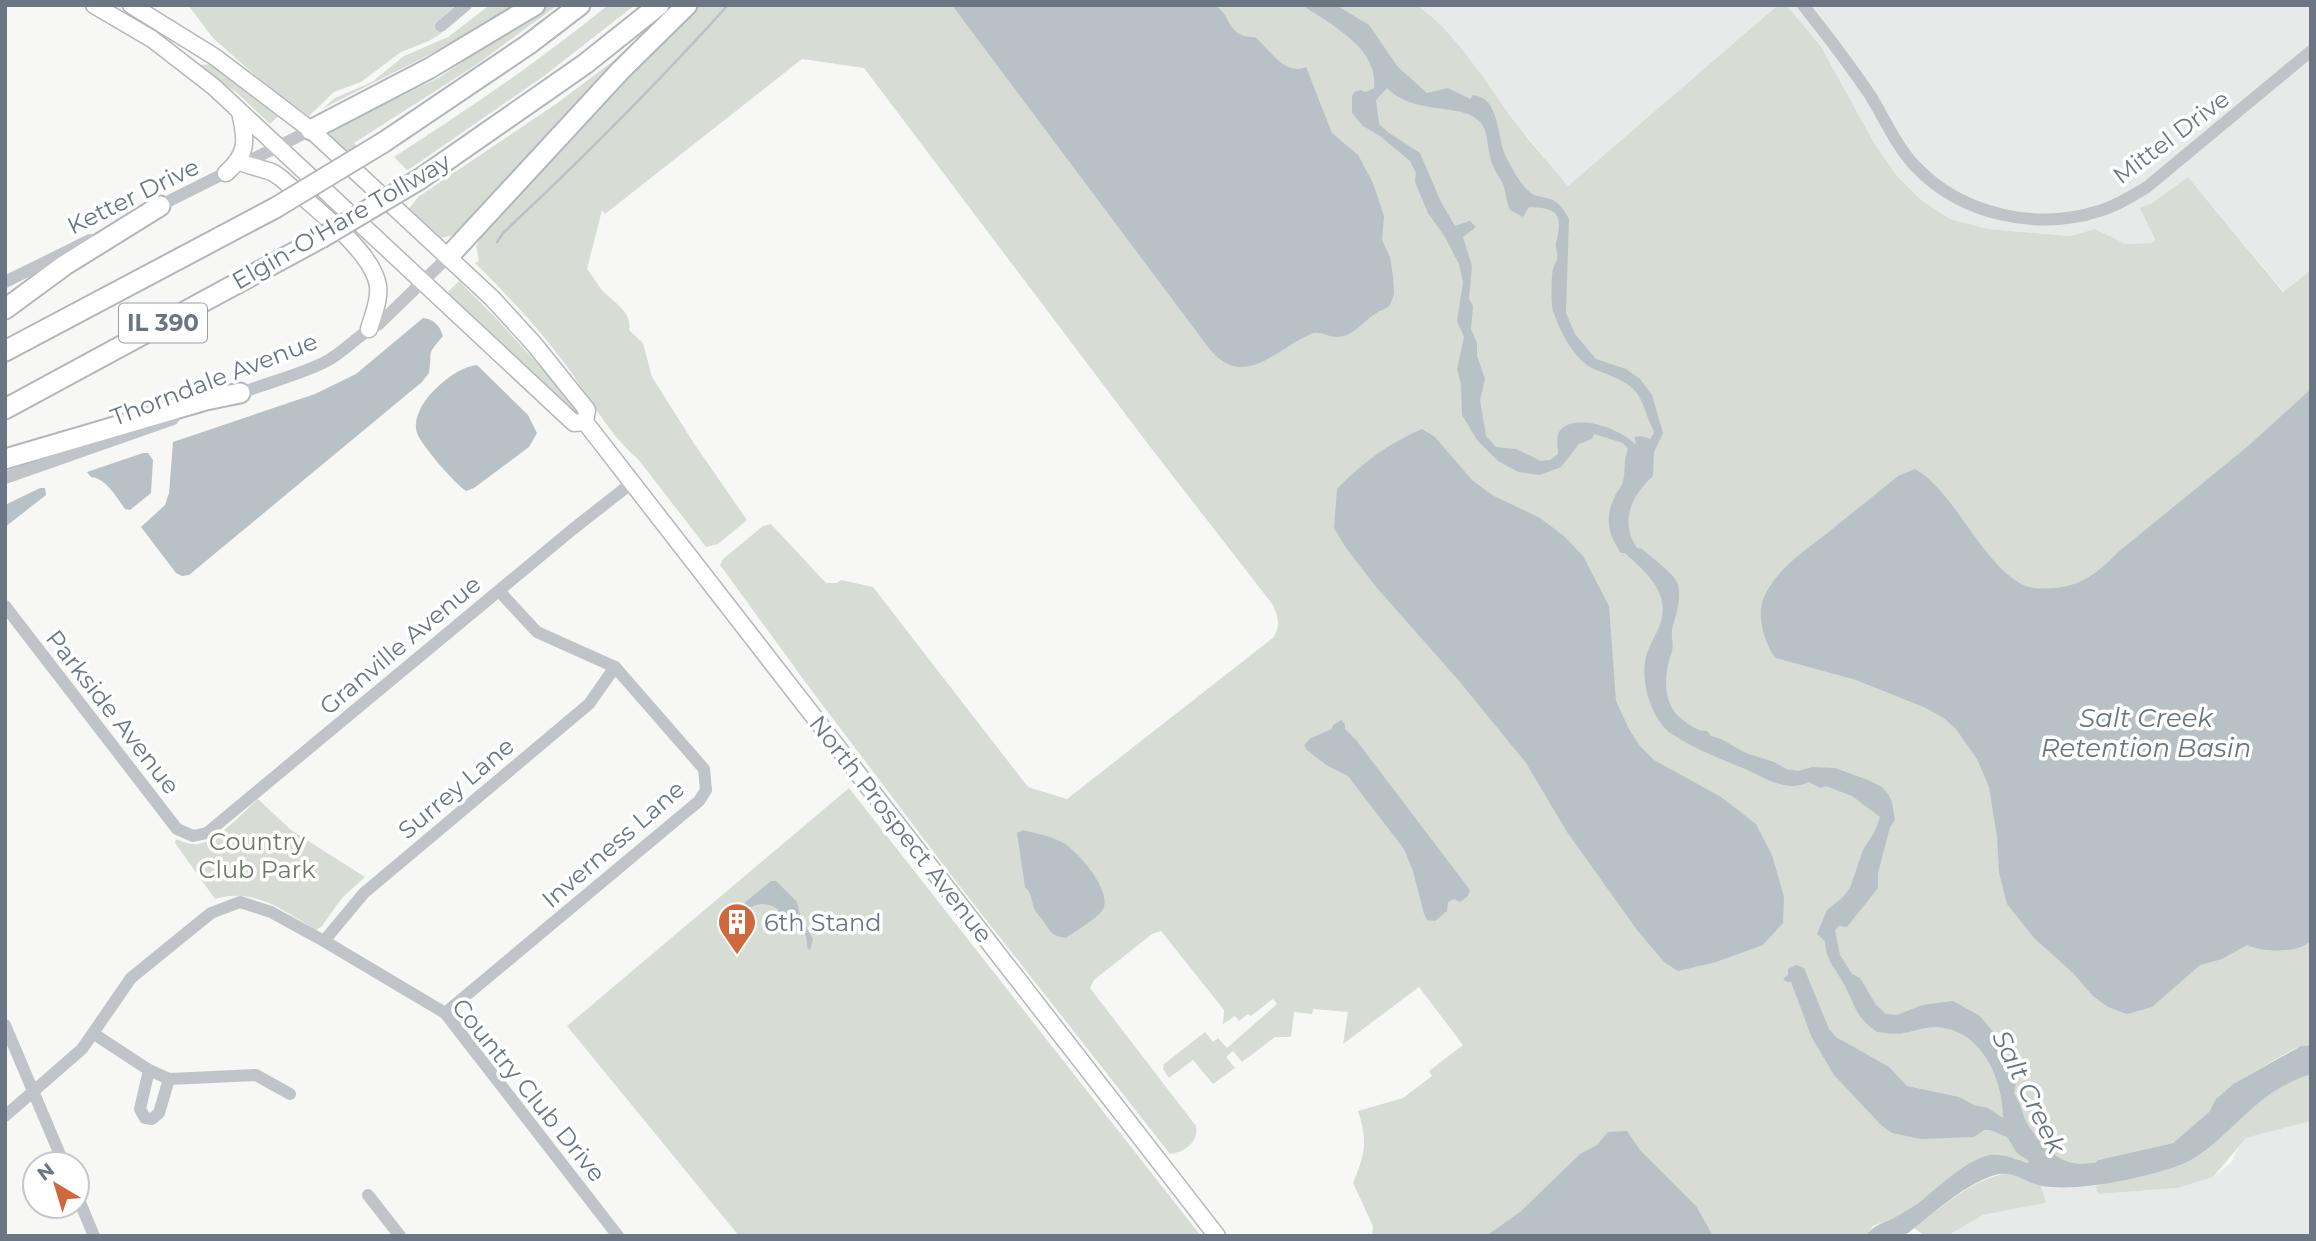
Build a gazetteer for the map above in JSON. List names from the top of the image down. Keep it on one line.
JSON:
{"streets":{"highway":["Elgin-O'Hare Tollway","IL 390"],"main road":["North Prospect Avenue"],"street":["Mittel Drive","Ketter Drive","Thorndale Avenue","Granville Avenue","Parkside Avenue","Surrey Lane","Inverness Lane","Country Club Drive"]},"crossings":[["Ketter Drive","North Prospect Avenue"],["Thorndale Avenue","North Prospect Avenue"],["Granville Avenue","Parkside Avenue"],["Granville Avenue","North Prospect Avenue"],["Granville Avenue","Inverness Lane"],["Surrey Lane","Inverness Lane"],["Surrey Lane","Country Club Drive"],["Inverness Lane","Country Club Drive"]],"water":["Salt Creek Retention Basin","Salt Creek"],"parks":["Country Club Park"],"places":{"building":["6th Stand"]},"north":"top left"}
